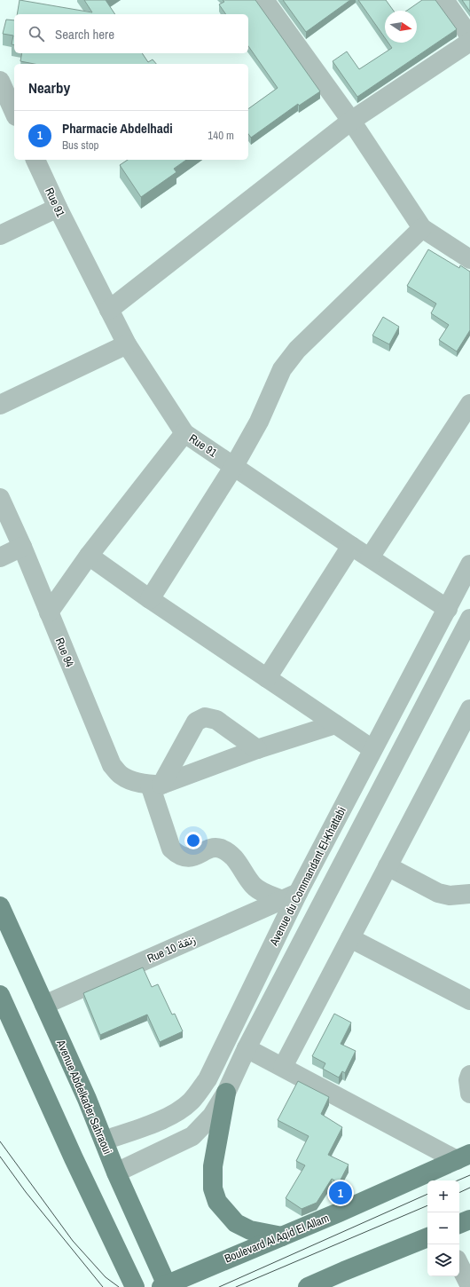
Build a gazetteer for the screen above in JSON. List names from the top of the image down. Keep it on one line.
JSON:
{"streets":{"main road":["Avenue Abdelkader Sahraoui","Boulevard Al Aqid El Allam"],"street":["Rue 91","Rue 94","Avenue du Commandant El-Khattabi","Rue 10 زنقة"]},"crossings":[["Rue 91","Avenue du Commandant El-Khattabi"],["Avenue du Commandant El-Khattabi","Rue 10 زنقة"],["Avenue du Commandant El-Khattabi","Avenue Abdelkader Sahraoui"],["Rue 10 زنقة","Avenue Abdelkader Sahraoui"],["Avenue Abdelkader Sahraoui","Boulevard Al Aqid El Allam"]],"north":"right","page":{"search":"Search here","heading":"Nearby","list":[{"mark":"1","name":"Pharmacie Abdelhadi","note":"Bus stop","value":"140 m"}],"pins":"1","map_buttons":["+","−"]}}
